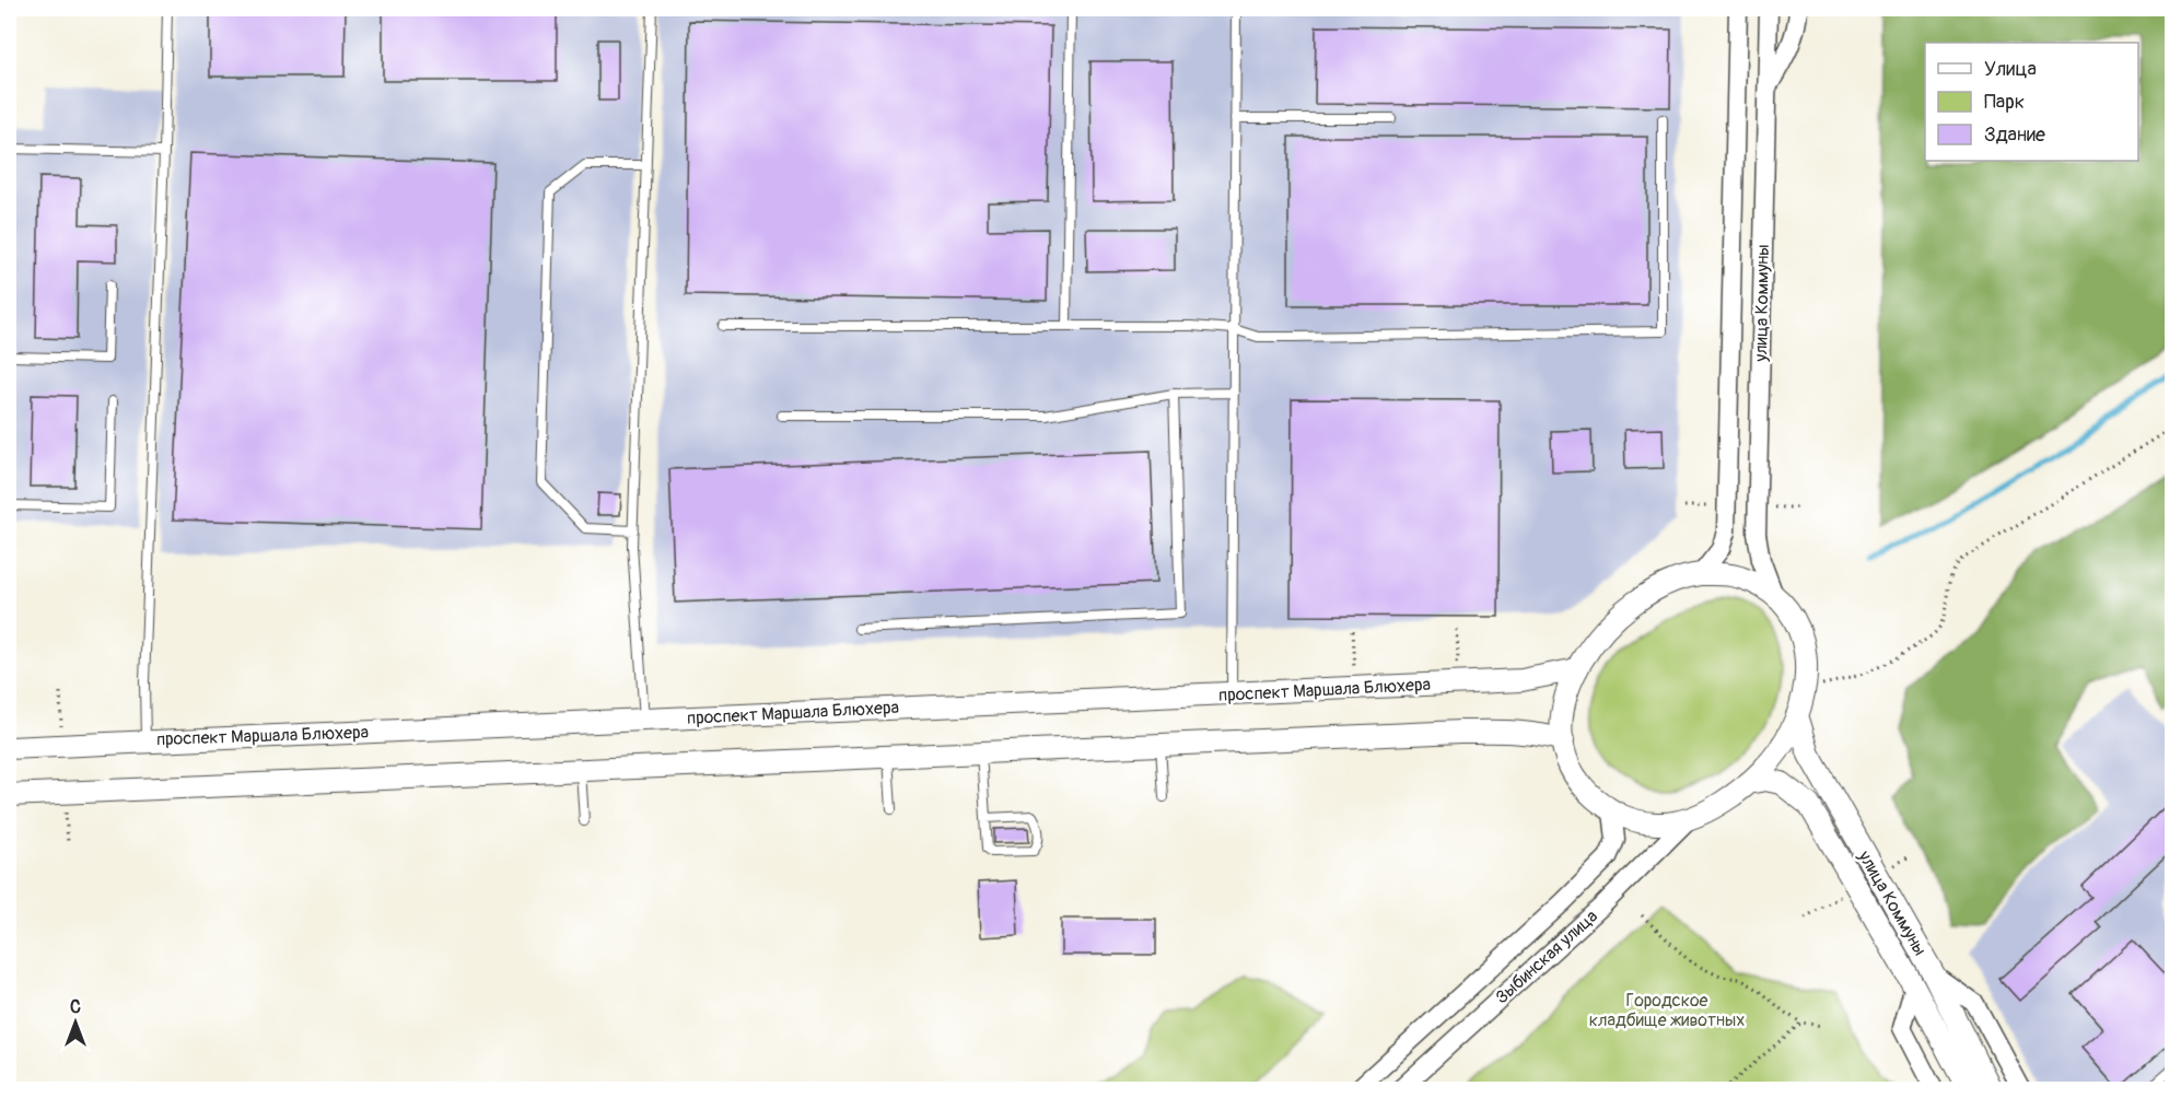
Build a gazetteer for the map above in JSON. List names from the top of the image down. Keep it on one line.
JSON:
{"streets":{"street":["улица Коммуны","проспект Маршала Блюхера","Зыбинская улица"]},"parks":["Городское кладбище животных"],"legend":["Улица","Парк","Здание"],"north":"top"}
